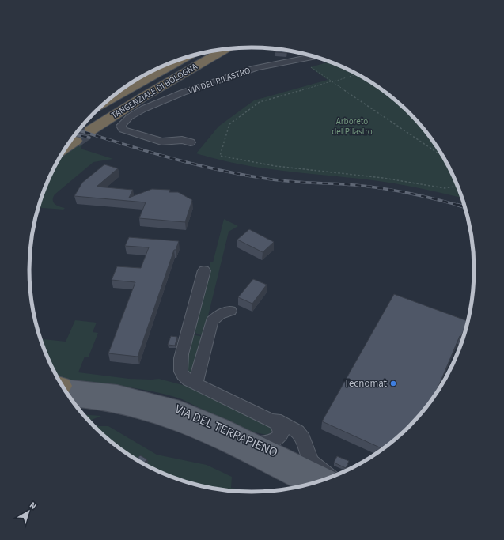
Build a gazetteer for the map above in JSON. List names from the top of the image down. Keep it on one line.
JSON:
{"streets":{"highway":["TANGENZIALE DI BOLOGNA"],"main road":["VIA DEL TERRAPIENO"],"street":["VIA DEL PILASTRO"]},"parks":["Arboreto del Pilastro"],"places":["Tecnomat"],"north":"top right"}
